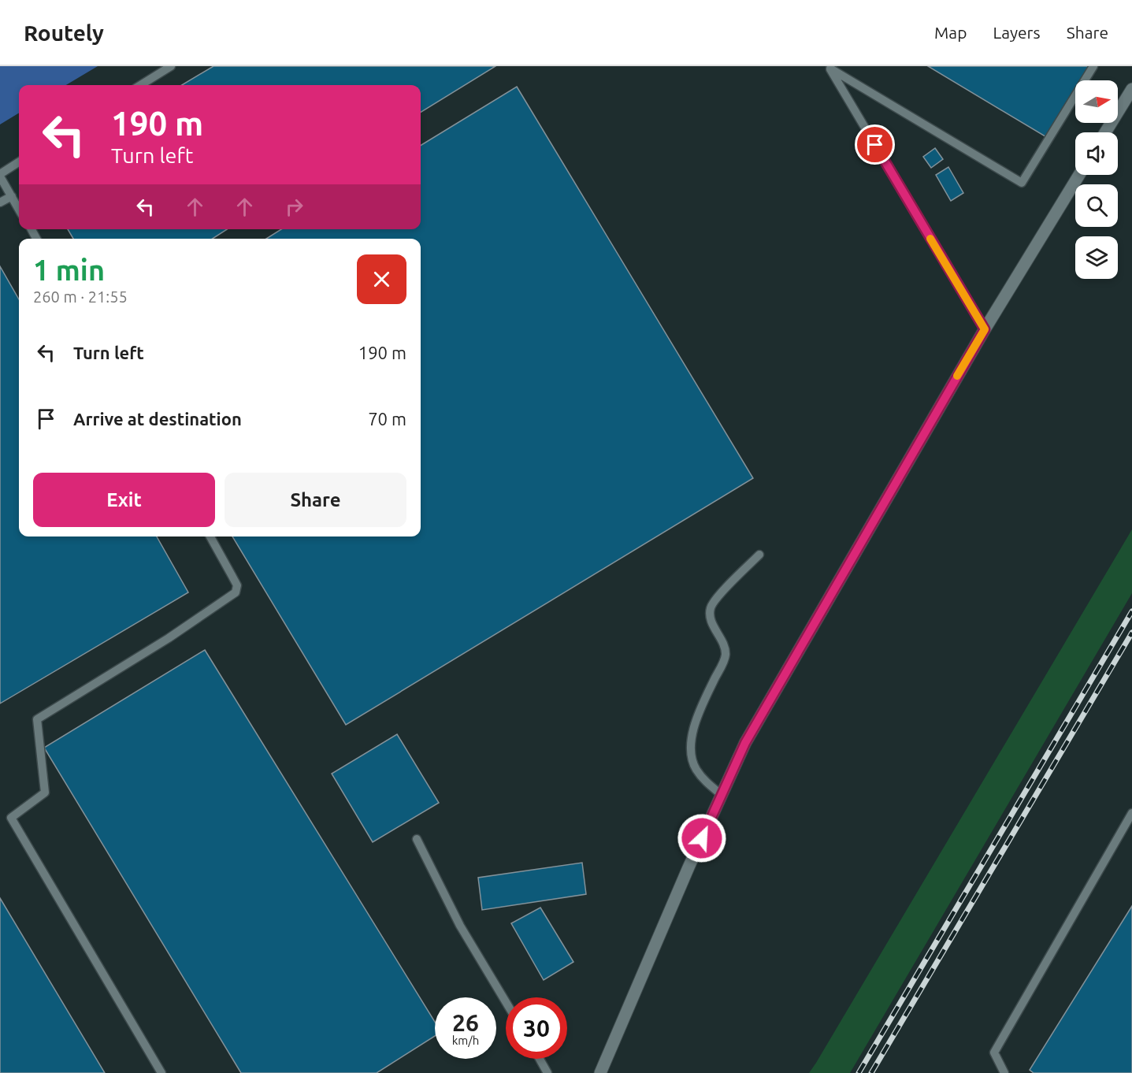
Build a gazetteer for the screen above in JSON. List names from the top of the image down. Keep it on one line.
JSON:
{"north":"right","page":{"header":"Routely","nav":["Map","Layers","Share"],"turn":["190 m","Turn left"],"heading":["1 min","260 m · 21:55"],"list":[{"name":"Turn left","value":"190 m"},{"name":"Arrive at destination","value":"70 m"}],"buttons":["Exit","Share"],"speed":"26 km/h","limit":"30"}}
